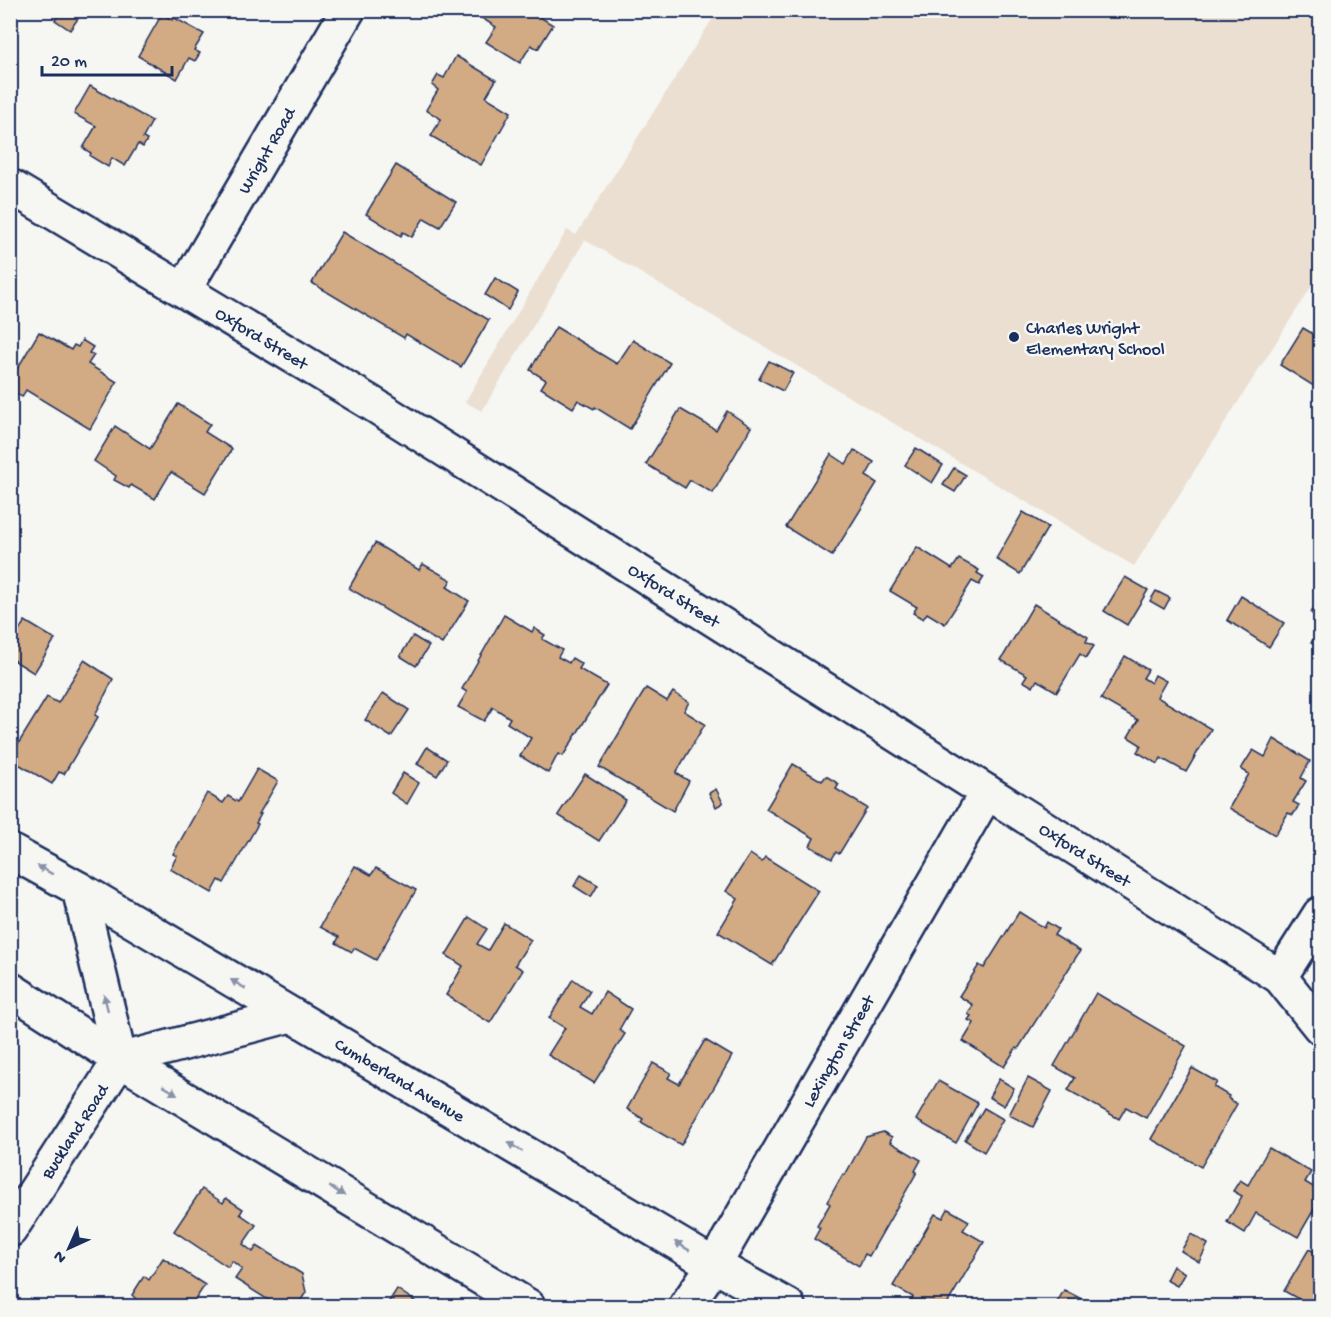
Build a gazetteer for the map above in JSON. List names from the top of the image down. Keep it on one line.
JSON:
{"streets":{"street":["Wright Road","Oxford Street","Lexington Street","Cumberland Avenue","Buckland Road"]},"crossings":[["Wright Road","Oxford Street"],["Oxford Street","Lexington Street"],["Lexington Street","Cumberland Avenue"]],"places":["Charles Wright Elementary School"],"scale_bar":"20 m","north":"bottom left"}
